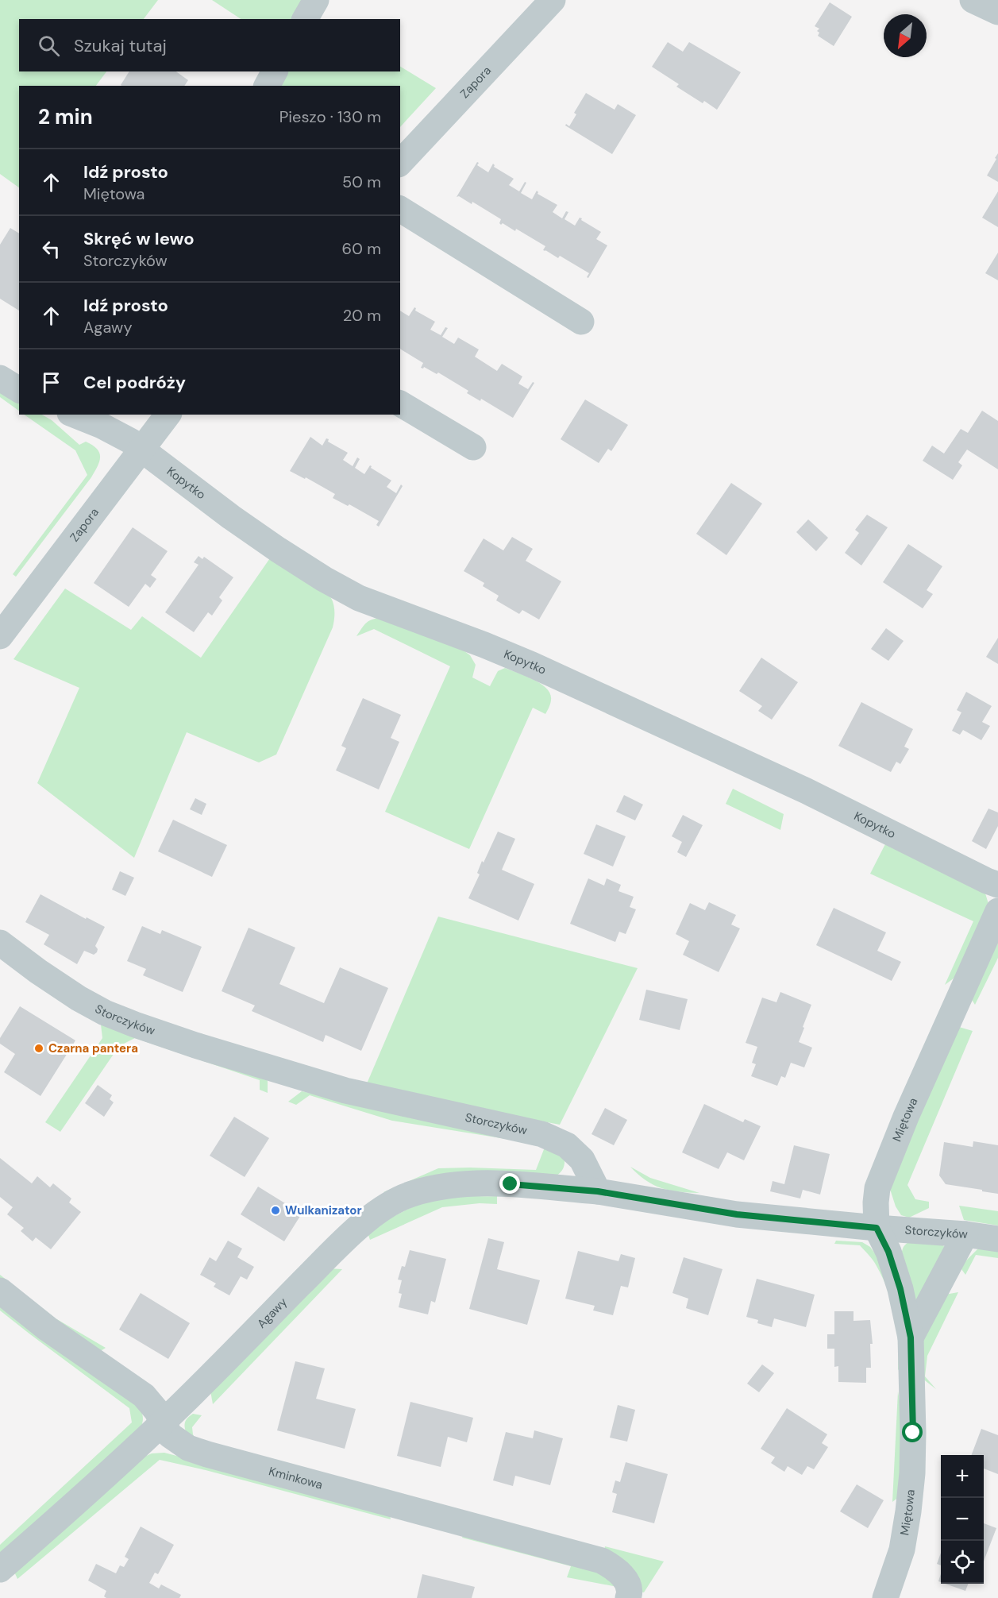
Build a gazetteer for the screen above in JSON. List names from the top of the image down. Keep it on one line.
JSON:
{"streets":{"street":["Zapora","Kopytko","Storczyków","Miętowa","Agawy","Kminkowa"]},"crossings":[["Zapora","Kopytko"],["Storczyków","Miętowa"],["Storczyków","Agawy"],["Agawy","Kminkowa"]],"places":["Czarna pantera","Wulkanizator"],"north":"bottom left","page":{"search":"Szukaj tutaj","heading":["2 min","Pieszo · 130 m"],"list":[["Idź prosto","Miętowa","50 m"],["Skręć w lewo","Storczyków","60 m"],["Idź prosto","Agawy","20 m"],"Cel podróży"],"map_buttons":["+","−"]}}
